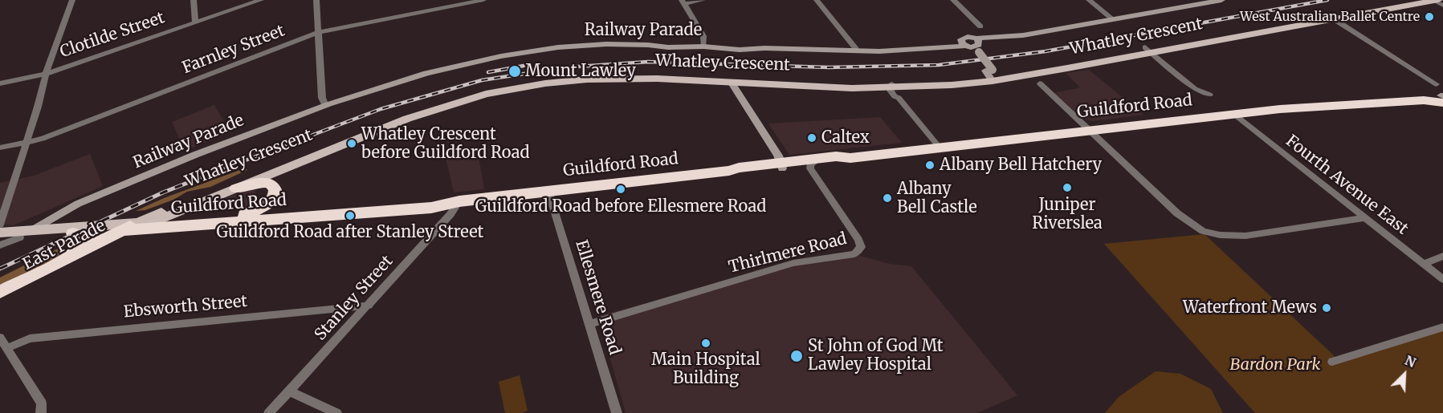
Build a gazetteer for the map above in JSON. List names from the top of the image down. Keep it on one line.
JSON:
{"streets":{"highway":["Guildford Road","East Parade"],"main road":["Whatley Crescent"],"street":["Railway Parade","Clotilde Street","Farnley Street","Fourth Avenue East","Thirlmere Road","Ellesmere Road","Stanley Street","Ebsworth Street"]},"crossings":[["Railway Parade","Guildford Road"],["Whatley Crescent","Guildford Road"],["Whatley Crescent","East Parade"],["Guildford Road","Fourth Avenue East"],["Guildford Road","East Parade"],["Guildford Road","Thirlmere Road"],["Guildford Road","Ellesmere Road"],["Guildford Road","Stanley Street"],["Thirlmere Road","Ellesmere Road"],["Stanley Street","Ebsworth Street"]],"parks":["Bardon Park"],"places":["West Australian Ballet Centre","Mount Lawley","Caltex","Whatley Crescent before Guildford Road","Albany Bell Hatchery","Juniper Riverslea","Guildford Road before Ellesmere Road","Albany Bell Castle","Guildford Road after Stanley Street","Waterfront Mews","Main Hospital Building","St John of God Mt Lawley Hospital"],"north":"top right"}
